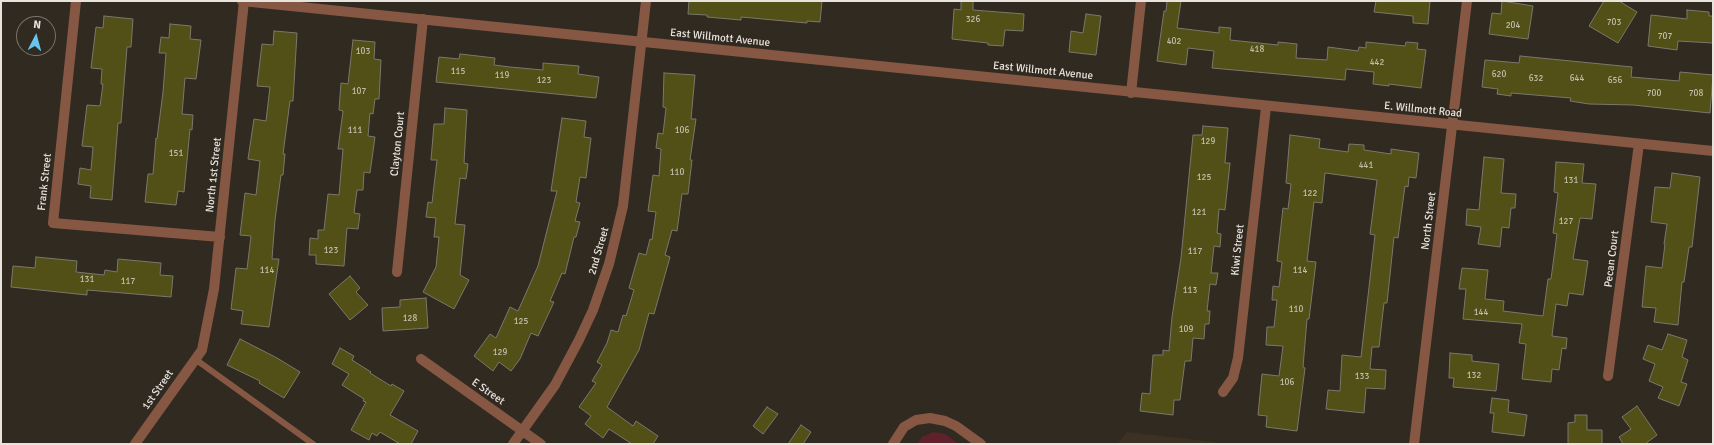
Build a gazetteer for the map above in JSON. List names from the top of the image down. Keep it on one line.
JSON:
{"streets":{"street":["East Willmott Avenue","E. Willmott Road","Clayton Court","North 1st Street","Frank Street","North Street","Kiwi Street","2nd Street","Pecan Court","1st Street","E Street"]},"crossings":[["East Willmott Avenue","E. Willmott Road"],["East Willmott Avenue","Clayton Court"],["East Willmott Avenue","North 1st Street"],["East Willmott Avenue","2nd Street"],["E. Willmott Road","North Street"],["E. Willmott Road","Kiwi Street"],["E. Willmott Road","Pecan Court"],["North 1st Street","Frank Street"],["North 1st Street","1st Street"],["2nd Street","E Street"]],"house_numbers":["326","703","204","707","402","418","103","442","115","620","119","632","644","123","656","107","700","708","111","106","129","151","441","110","125","131","122","121","127","123","117","114","114","131","117","113","110","144","128","125","109","129","132","133","106"],"north":"top"}
